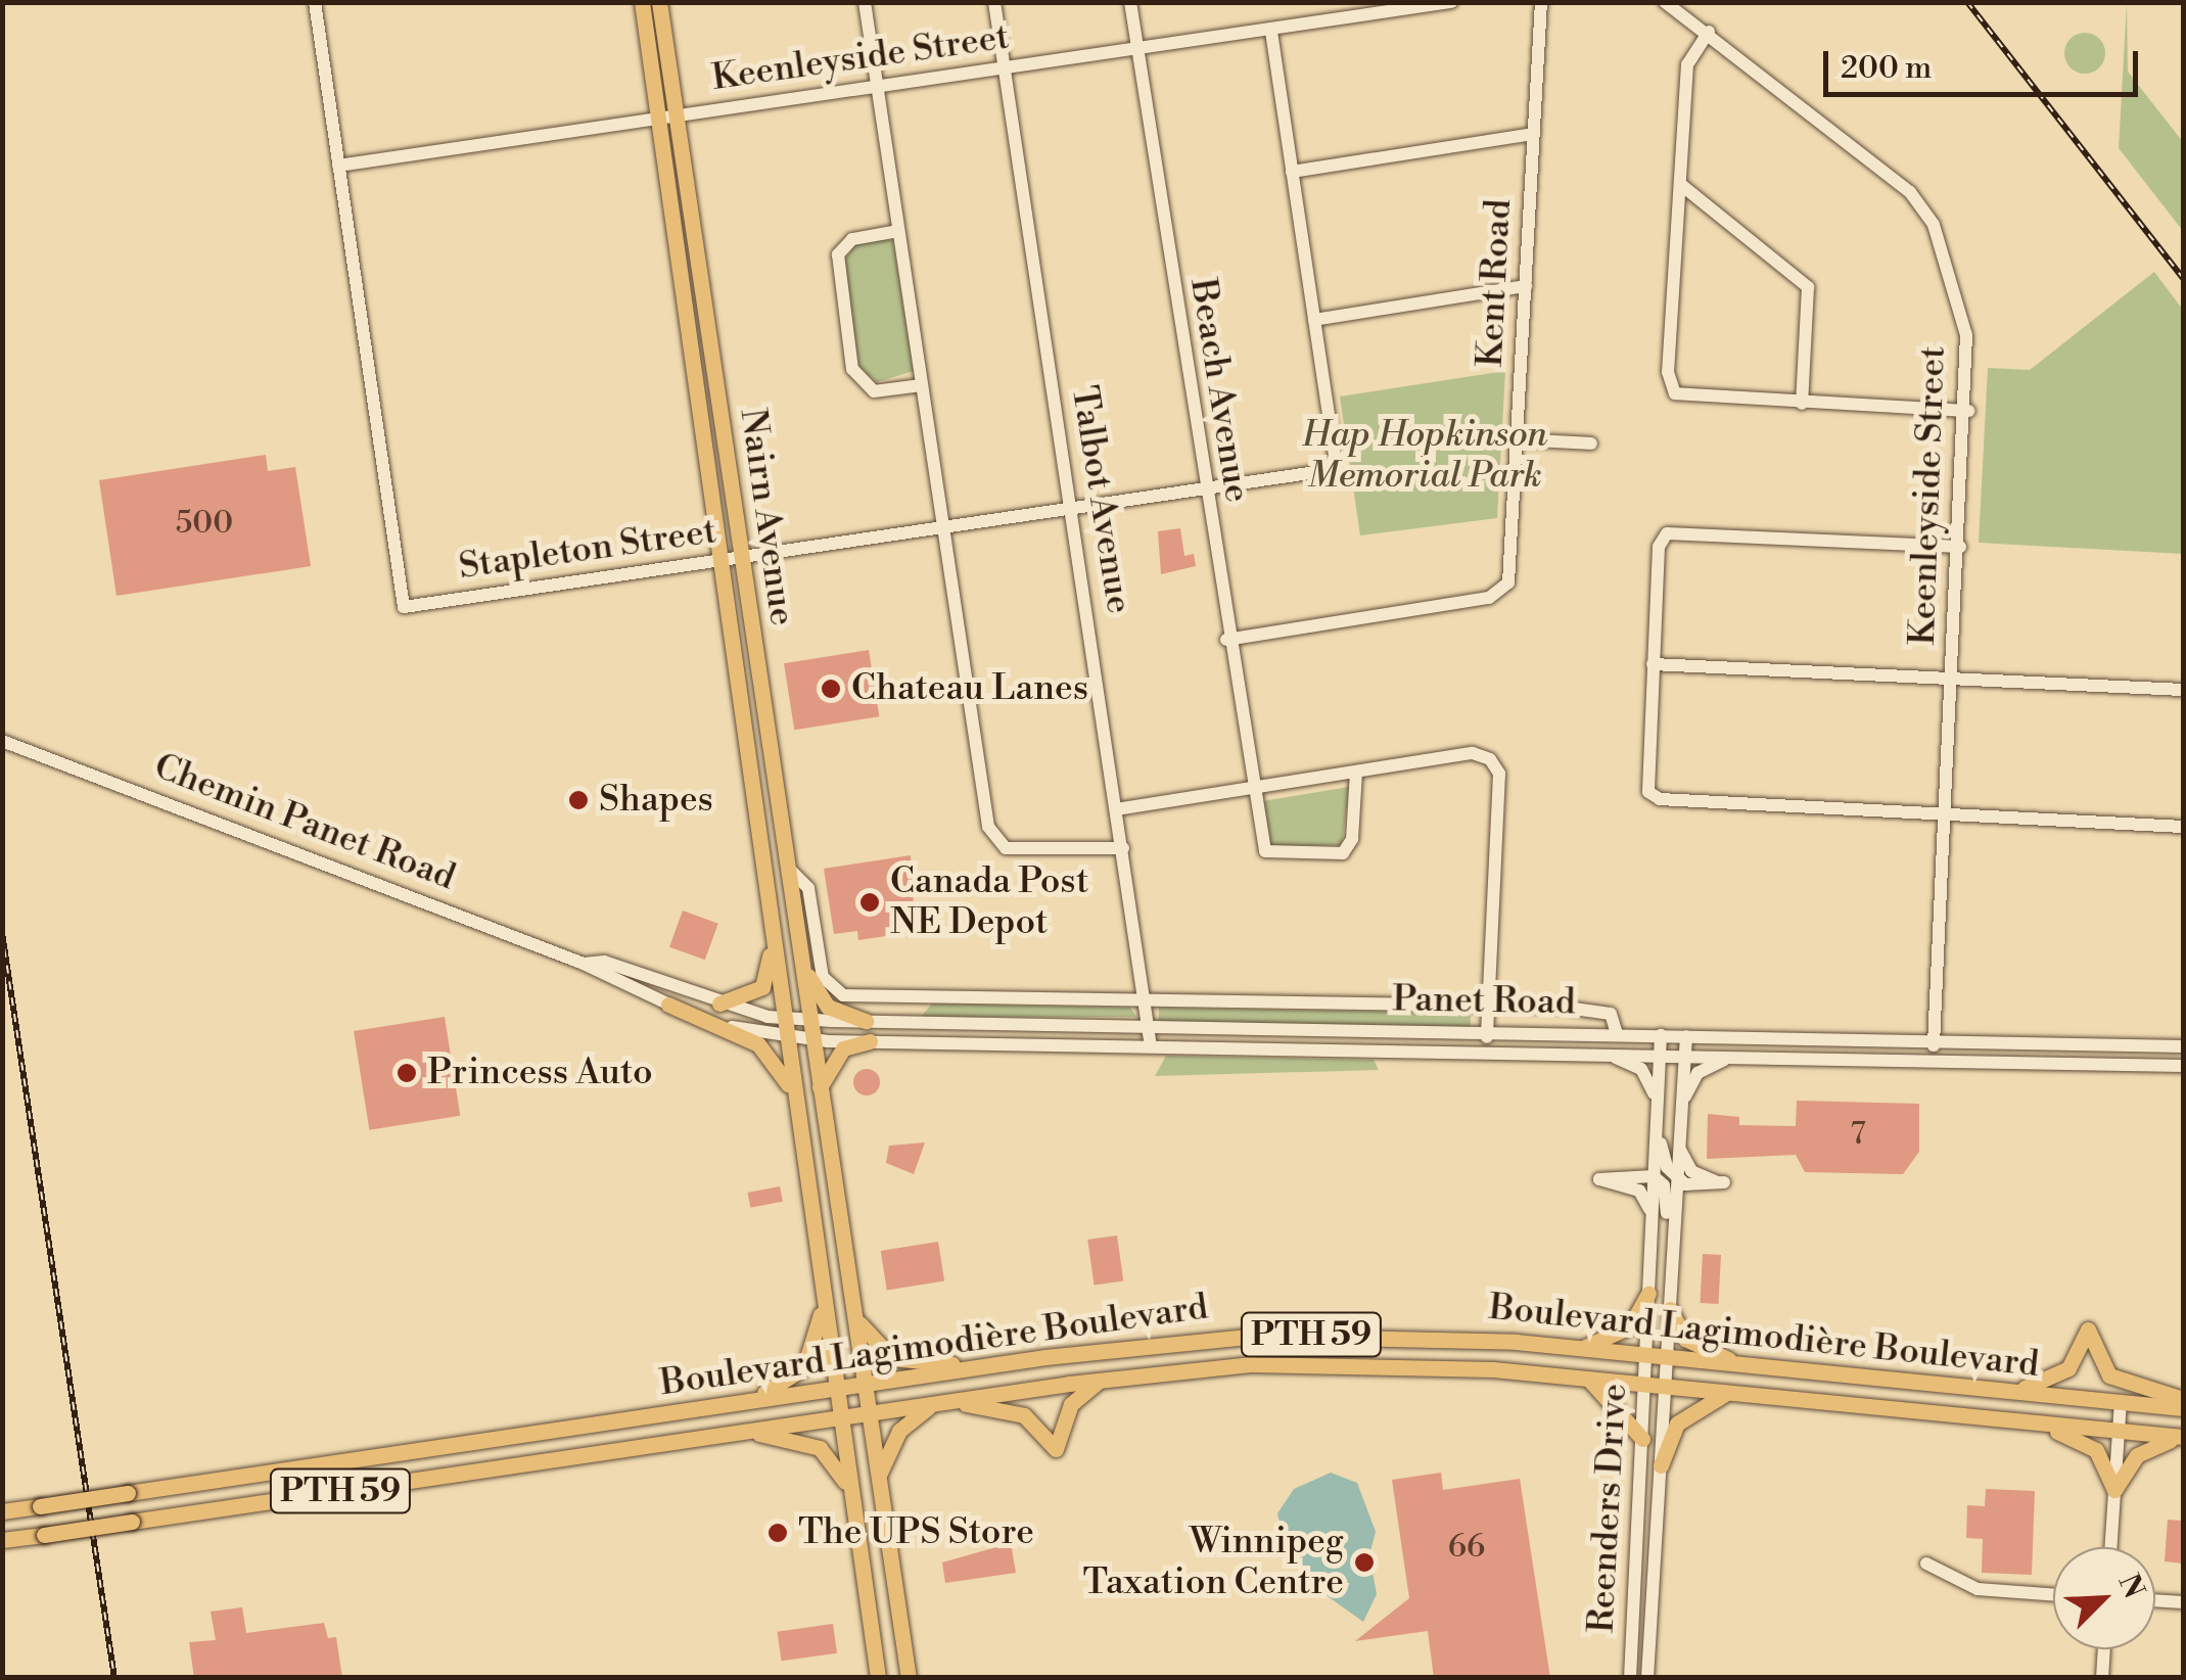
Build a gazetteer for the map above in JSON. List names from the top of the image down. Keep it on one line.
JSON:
{"streets":{"main road":["Nairn Avenue","PTH 59","Boulevard Lagimodière Boulevard"],"street":["Keenleyside Street","Kent Road","Beach Avenue","Talbot Avenue","Stapleton Street","Chemin Panet Road","Panet Road","Reenders Drive"]},"crossings":[["Keenleyside Street","Beach Avenue"],["Keenleyside Street","Talbot Avenue"],["Keenleyside Street","Nairn Avenue"],["Keenleyside Street","Stapleton Street"],["Keenleyside Street","Panet Road"],["Kent Road","Beach Avenue"],["Beach Avenue","Stapleton Street"],["Talbot Avenue","Stapleton Street"],["Talbot Avenue","Panet Road"],["Nairn Avenue","Stapleton Street"],["Nairn Avenue","Chemin Panet Road"],["Nairn Avenue","Panet Road"],["Nairn Avenue","Boulevard Lagimodière Boulevard"],["Chemin Panet Road","Panet Road"],["Panet Road","Reenders Drive"],["Boulevard Lagimodière Boulevard","Reenders Drive"]],"parks":["Hap Hopkinson Memorial Park"],"places":["Chateau Lanes","Shapes","Canada Post NE Depot","Princess Auto","The UPS Store","Winnipeg Taxation Centre"],"house_numbers":["500","7","66"],"scale_bar":"200 m","north":"top right"}
